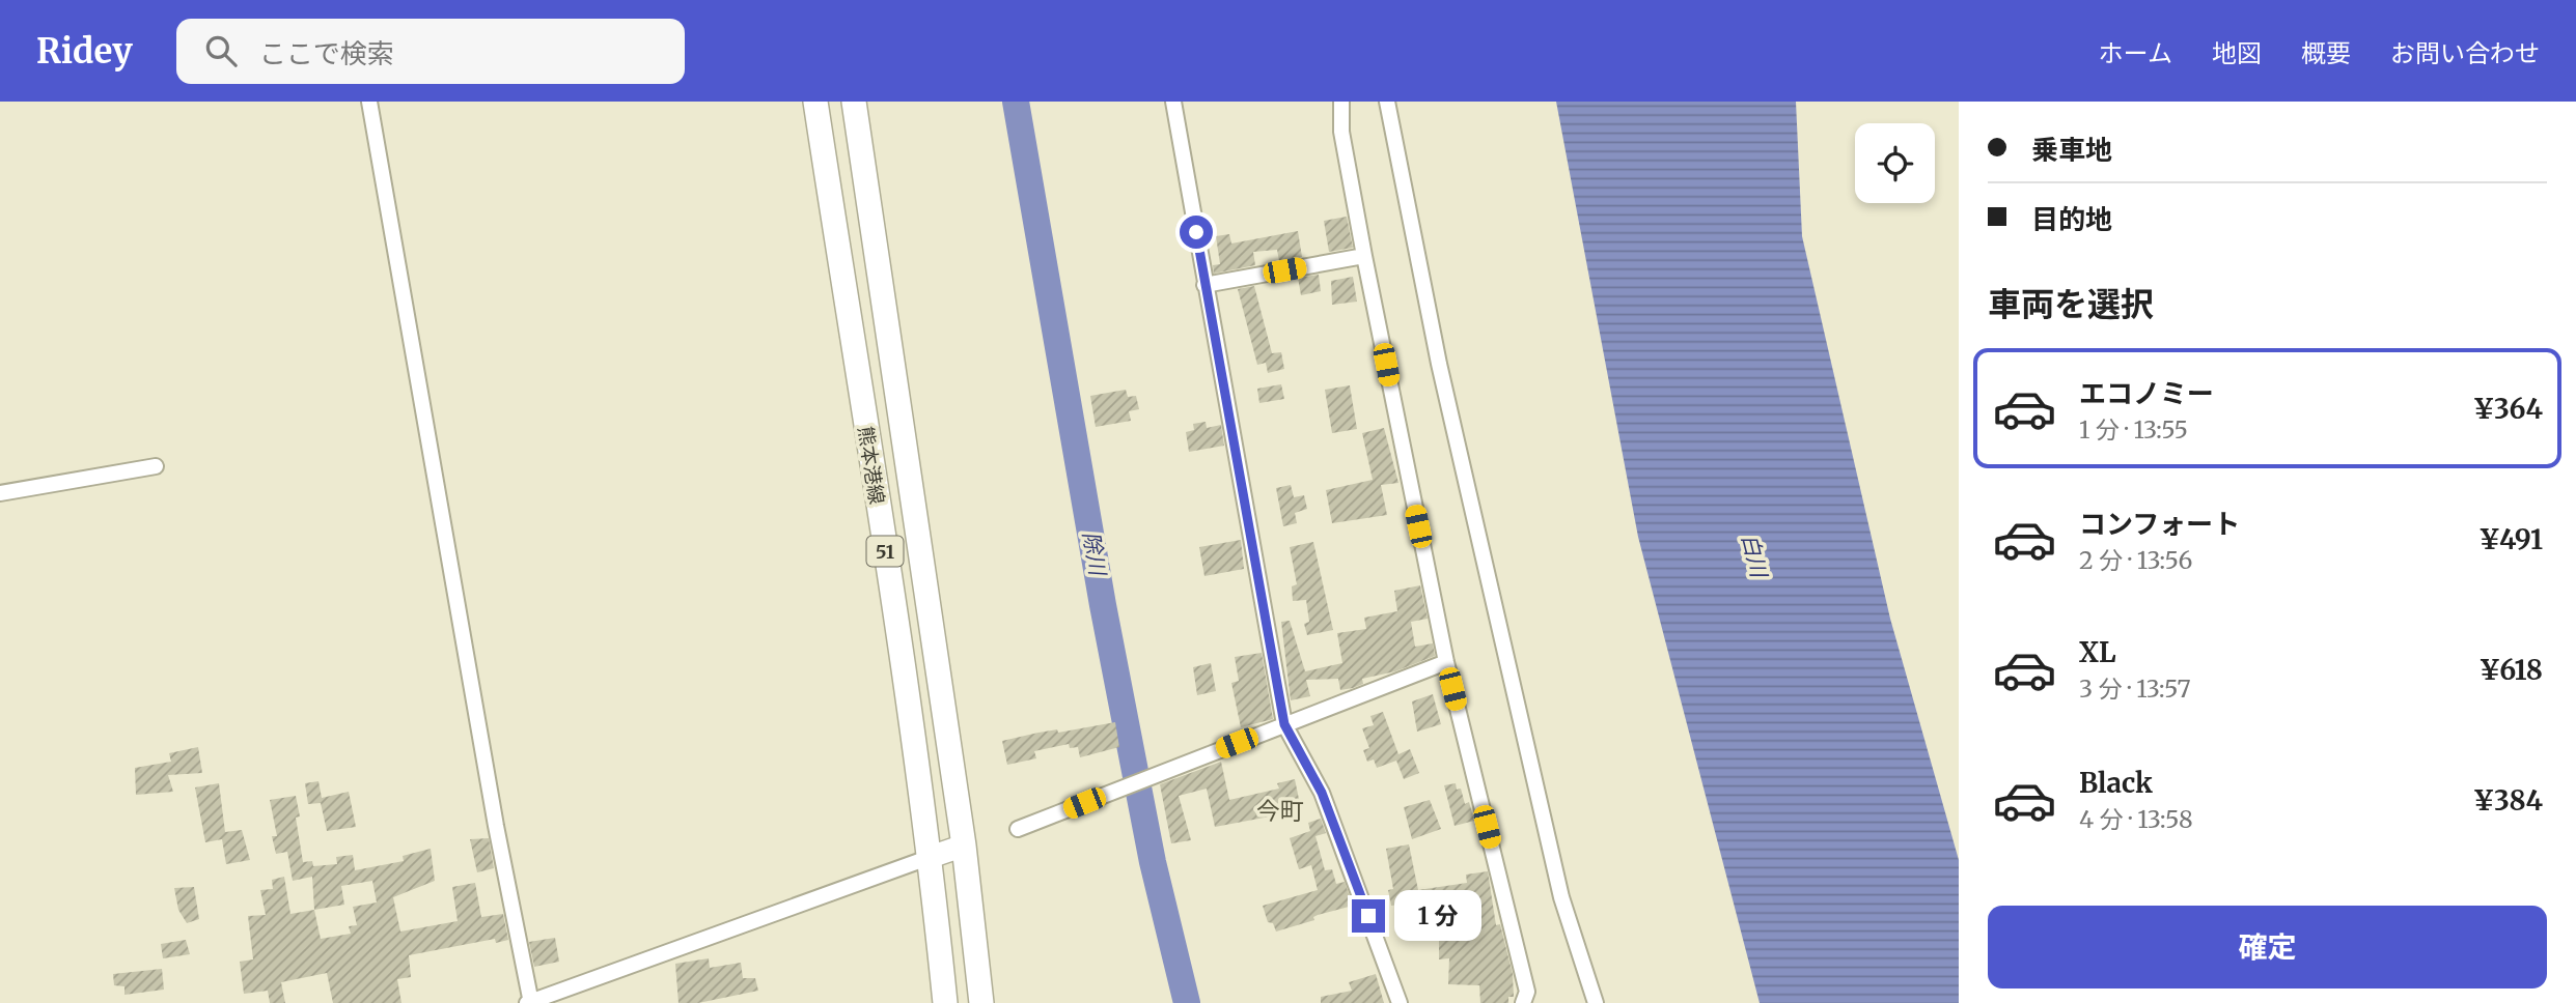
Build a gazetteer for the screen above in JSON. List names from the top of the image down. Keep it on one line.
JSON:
{"streets":{"main road":["熊本港線","51"]},"districts":["今町"],"water":["除川","白川"],"page":{"header":"Ridey","search":"ここで検索","nav":["ホーム","地図","概要","お問い合わせ"],"banner":["乗車地","目的地"],"heading":"車両を選択","list":[{"name":"エコノミー","note":"1 分 · 13:55","value":"¥364"},{"name":"コンフォート","note":"2 分 · 13:56","value":"¥491"},{"name":"XL","note":"3 分 · 13:57","value":"¥618"},{"name":"Black","note":"4 分 · 13:58","value":"¥384"}],"bubble":"1 分","buttons":"確定"}}
